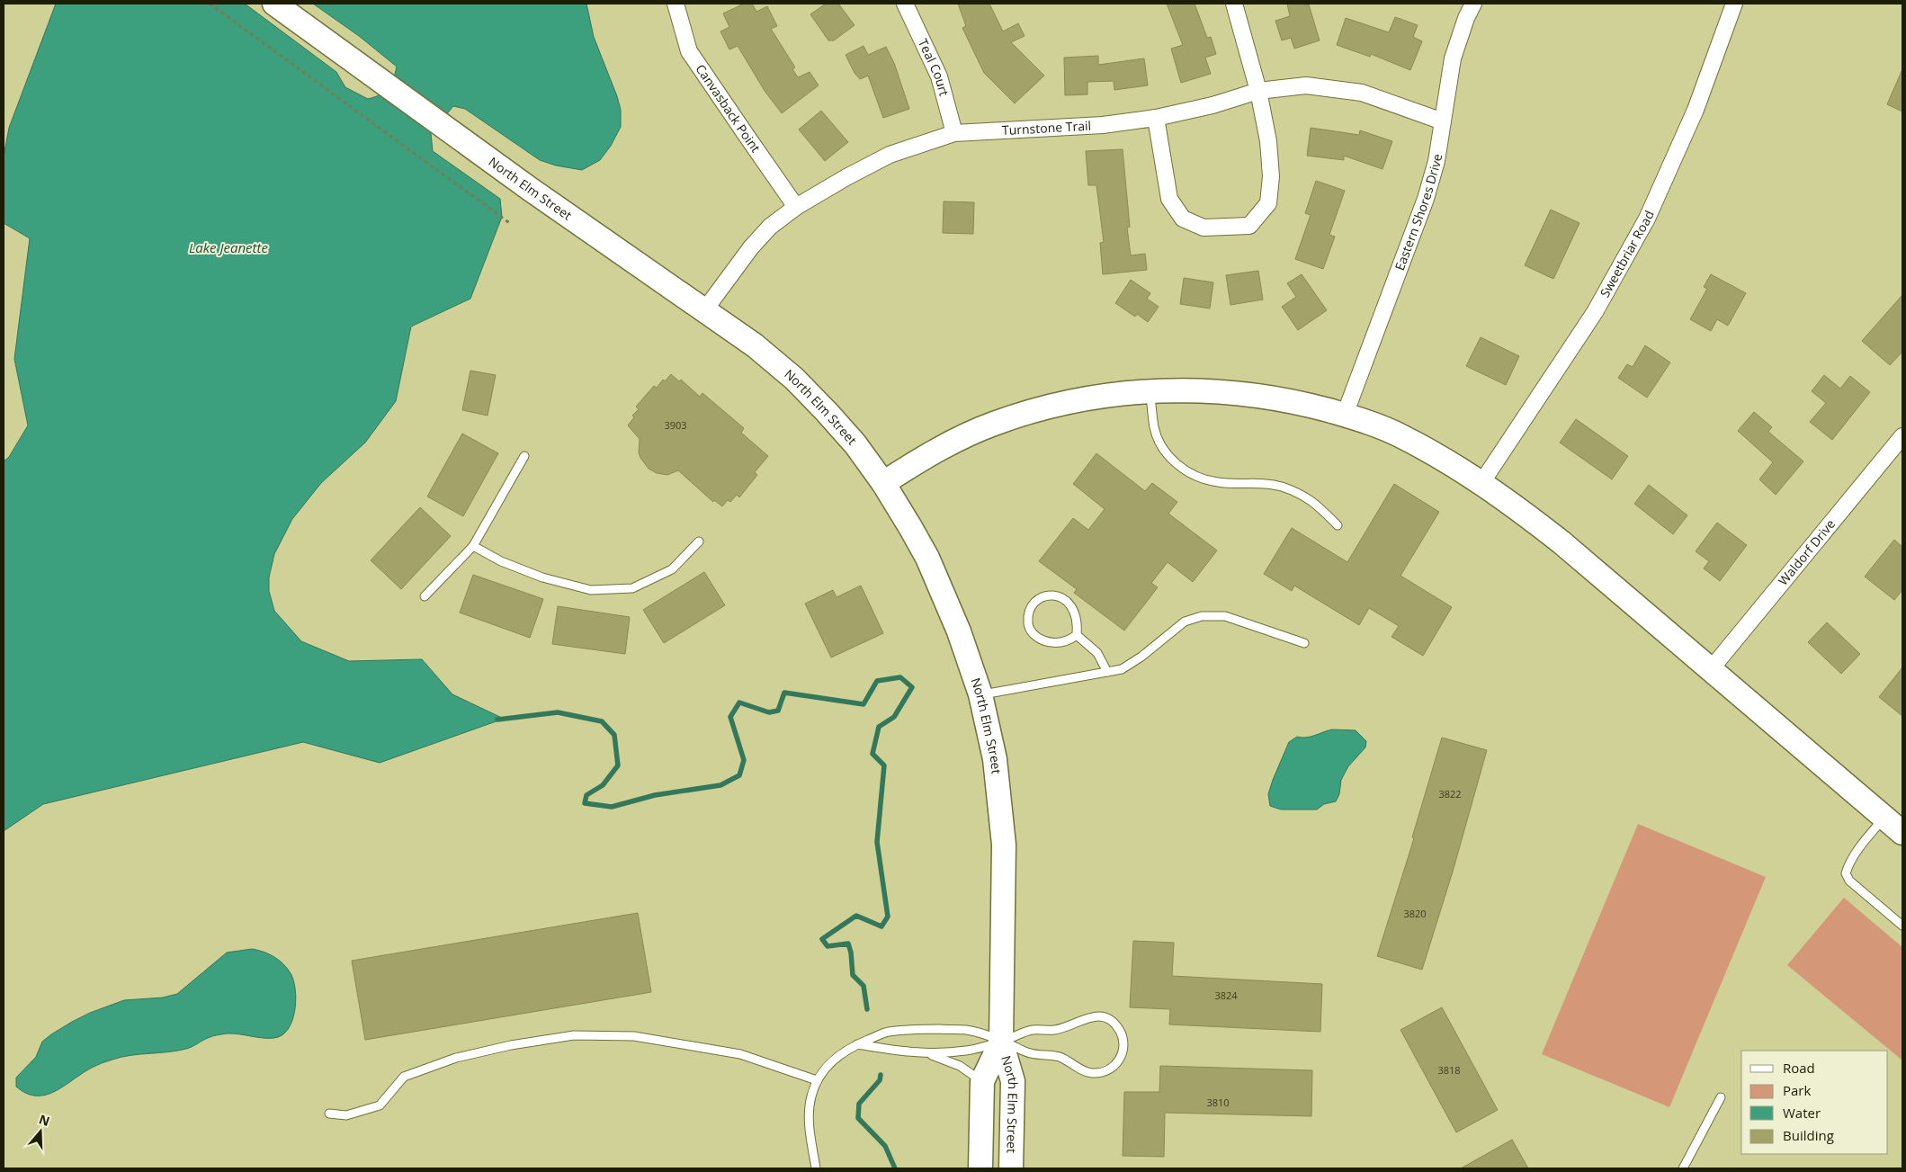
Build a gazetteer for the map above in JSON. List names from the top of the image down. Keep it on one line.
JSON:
{"streets":{"main road":["North Elm Street"],"street":["Teal Court","Canvasback Point","Turnstone Trail","Eastern Shores Drive","Sweetbriar Road","Waldorf Drive"]},"crossings":[["Teal Court","Turnstone Trail"],["Canvasback Point","Turnstone Trail"],["Turnstone Trail","North Elm Street"],["Turnstone Trail","Eastern Shores Drive"]],"water":["Lake Jeanette"],"house_numbers":["3903","3822","3820","3824","3818","3810"],"legend":["Road","Park","Water","Building"],"north":"top"}
